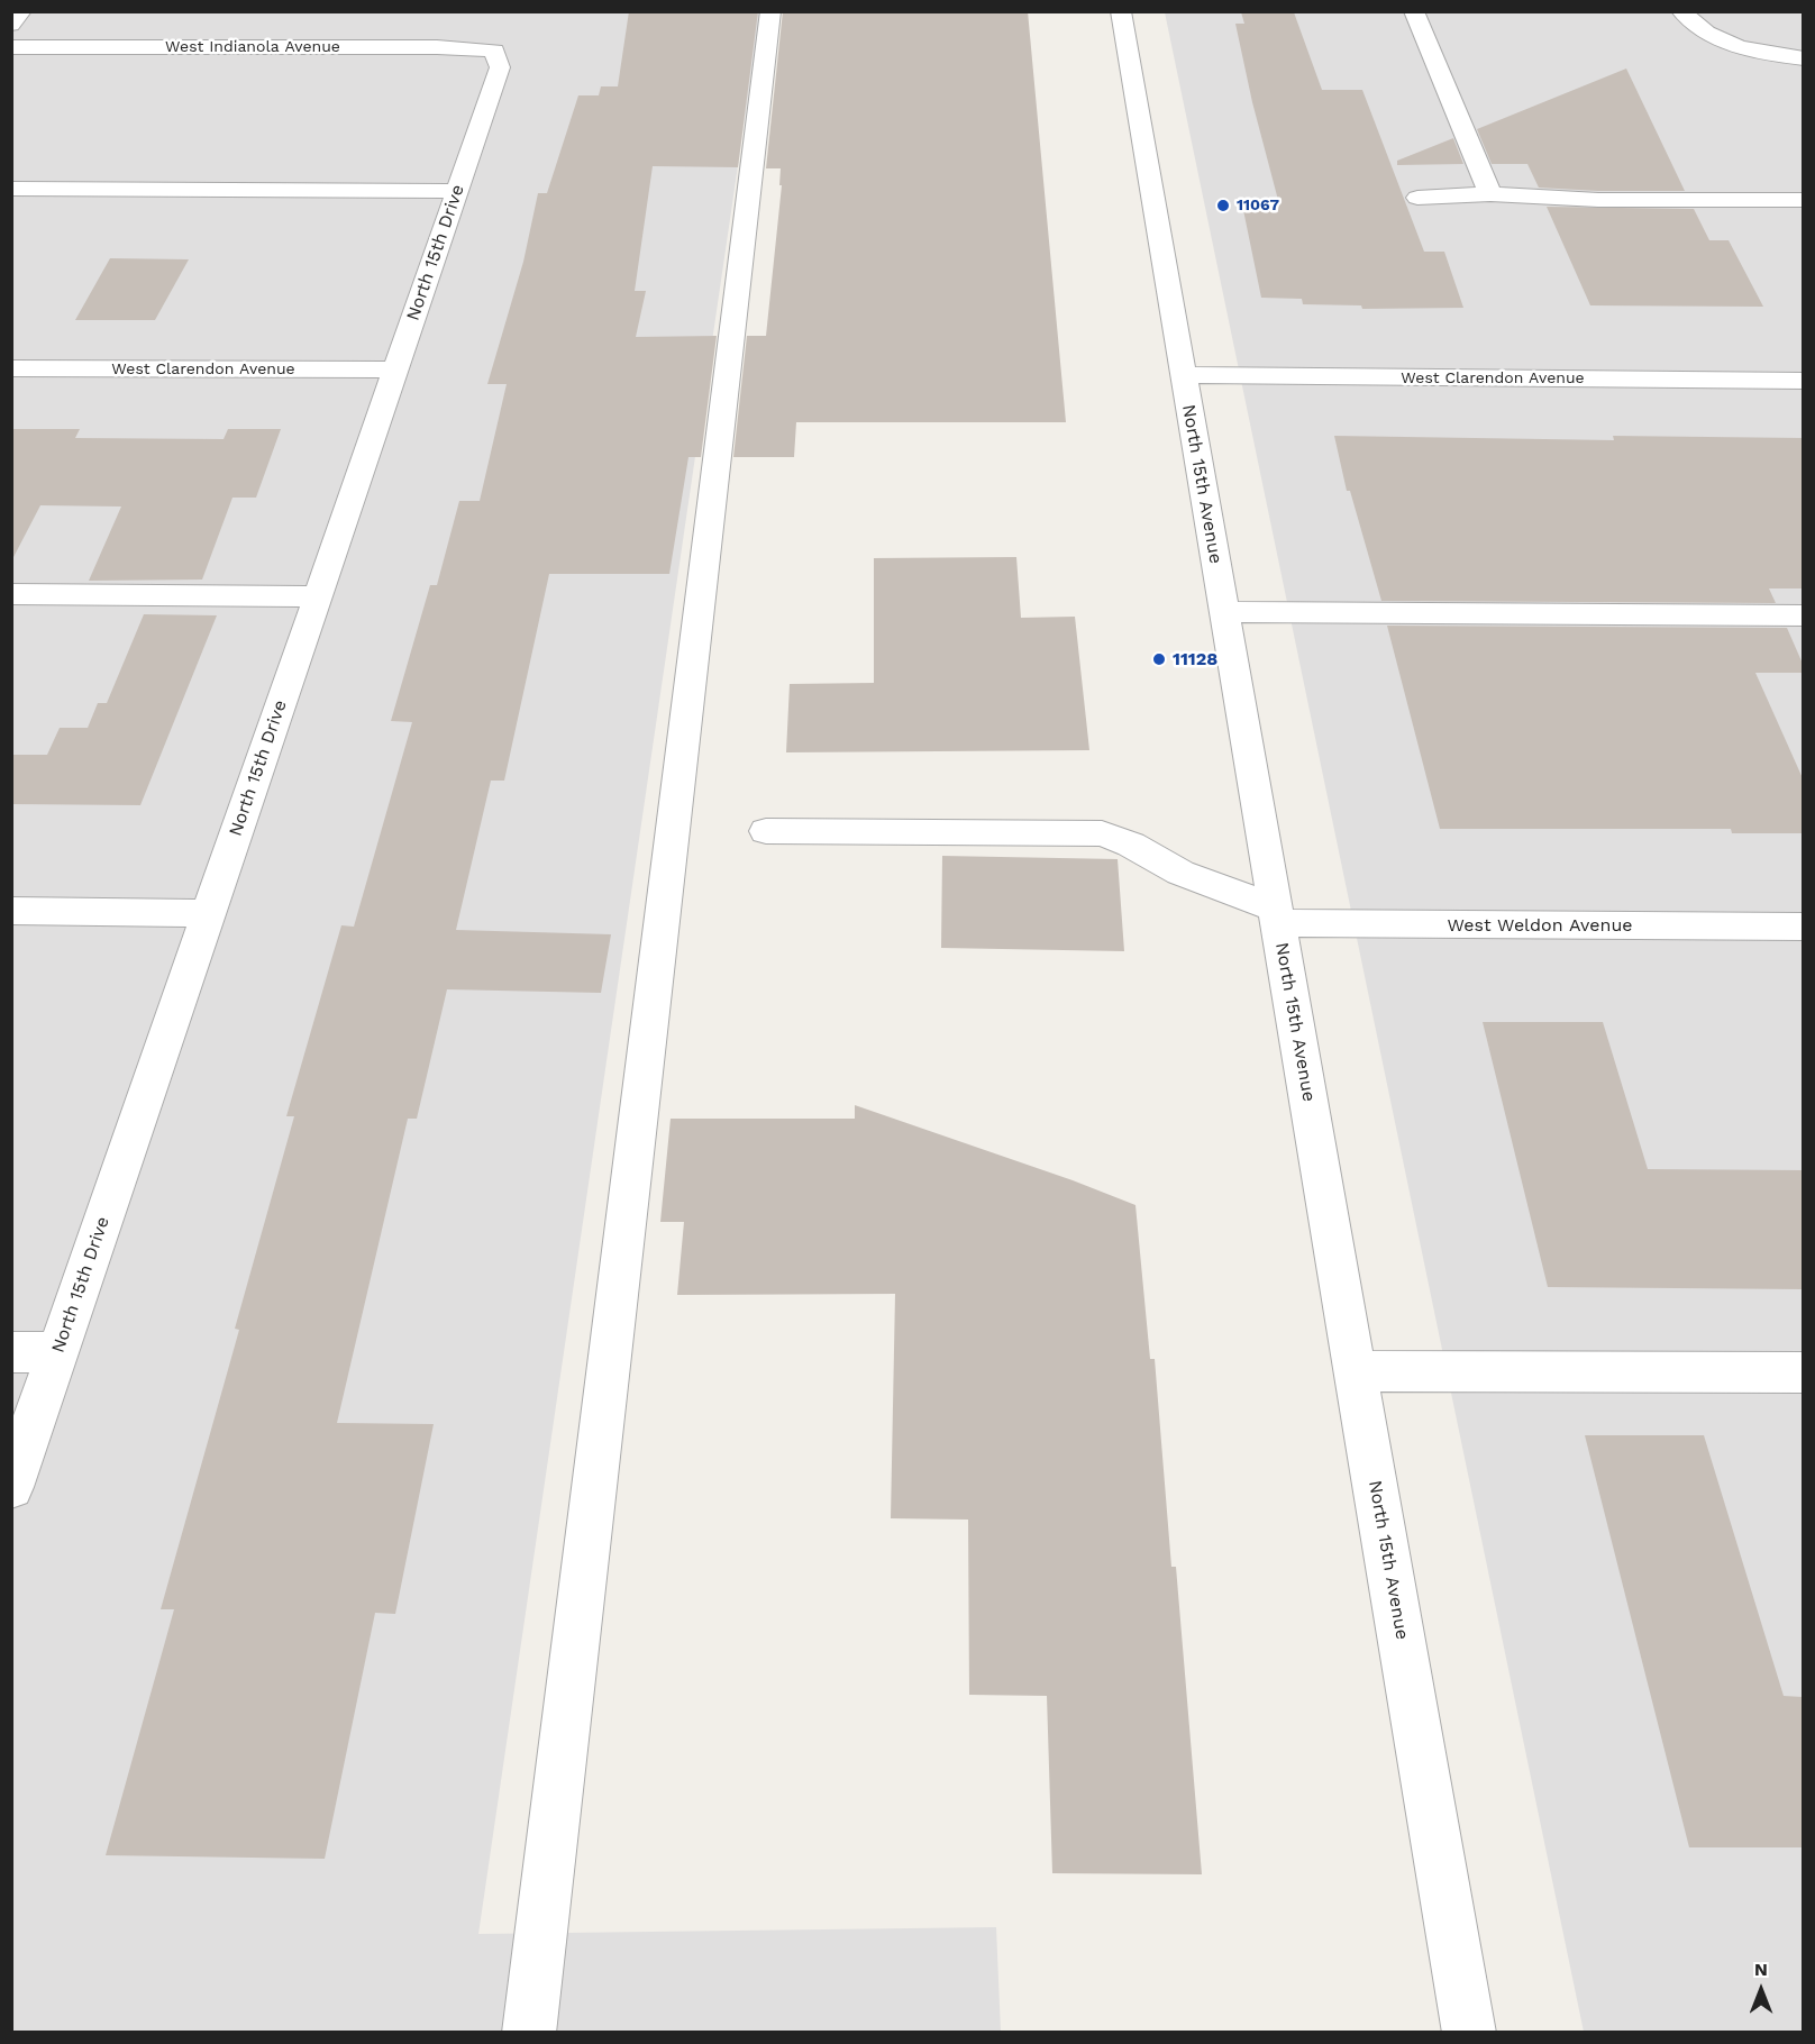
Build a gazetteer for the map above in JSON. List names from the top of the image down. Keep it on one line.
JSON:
{"streets":{"street":["West Indianola Avenue","North 15th Drive","West Clarendon Avenue","North 15th Avenue","West Weldon Avenue"]},"crossings":[["West Indianola Avenue","North 15th Drive"],["North 15th Drive","West Clarendon Avenue"],["West Clarendon Avenue","North 15th Avenue"],["North 15th Avenue","West Weldon Avenue"]],"places":["11067","11128"],"north":"top"}
